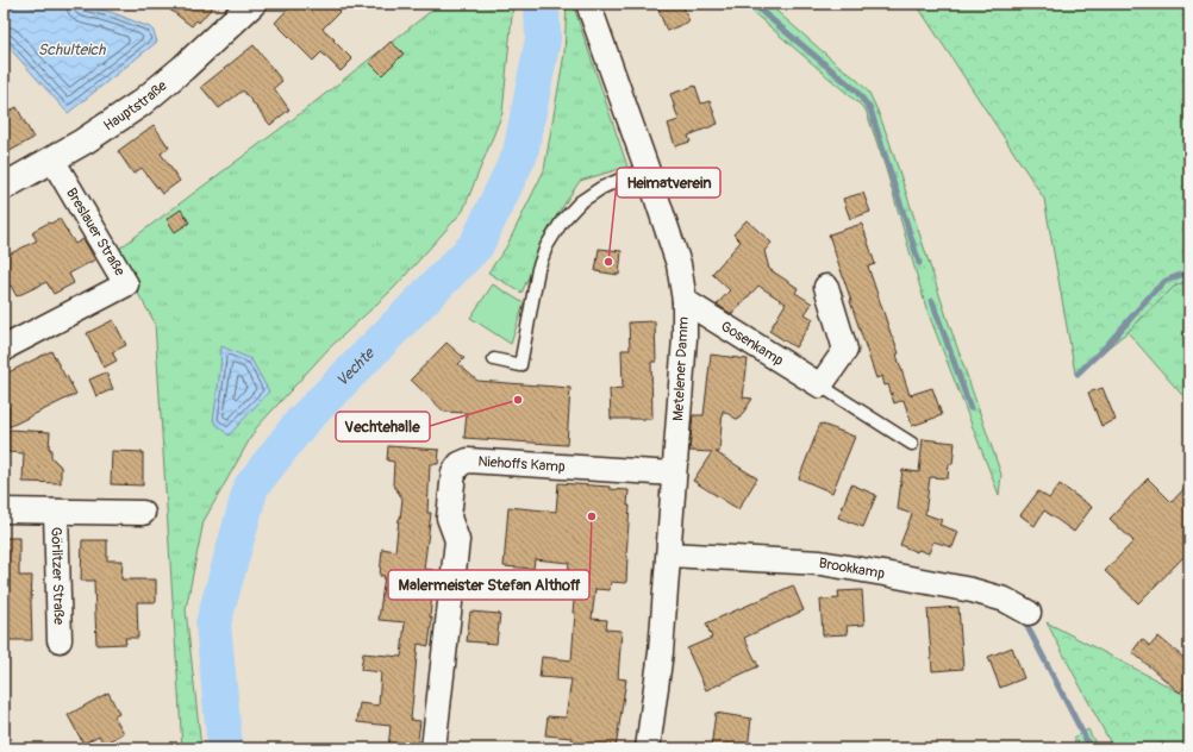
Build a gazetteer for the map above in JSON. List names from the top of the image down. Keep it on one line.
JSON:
{"streets":{"main road":["Hauptstraße"],"street":["Breslauer Straße","Gosenkamp","Metelener Damm","Niehoffs Kamp","Brookkamp","Görlitzer Straße"]},"crossings":[["Hauptstraße","Breslauer Straße"],["Gosenkamp","Metelener Damm"],["Metelener Damm","Niehoffs Kamp"],["Metelener Damm","Brookkamp"]],"water":["Schulteich","Vechte"],"places":["Heimatverein","Vechtehalle","Malermeister Stefan Althoff"]}
